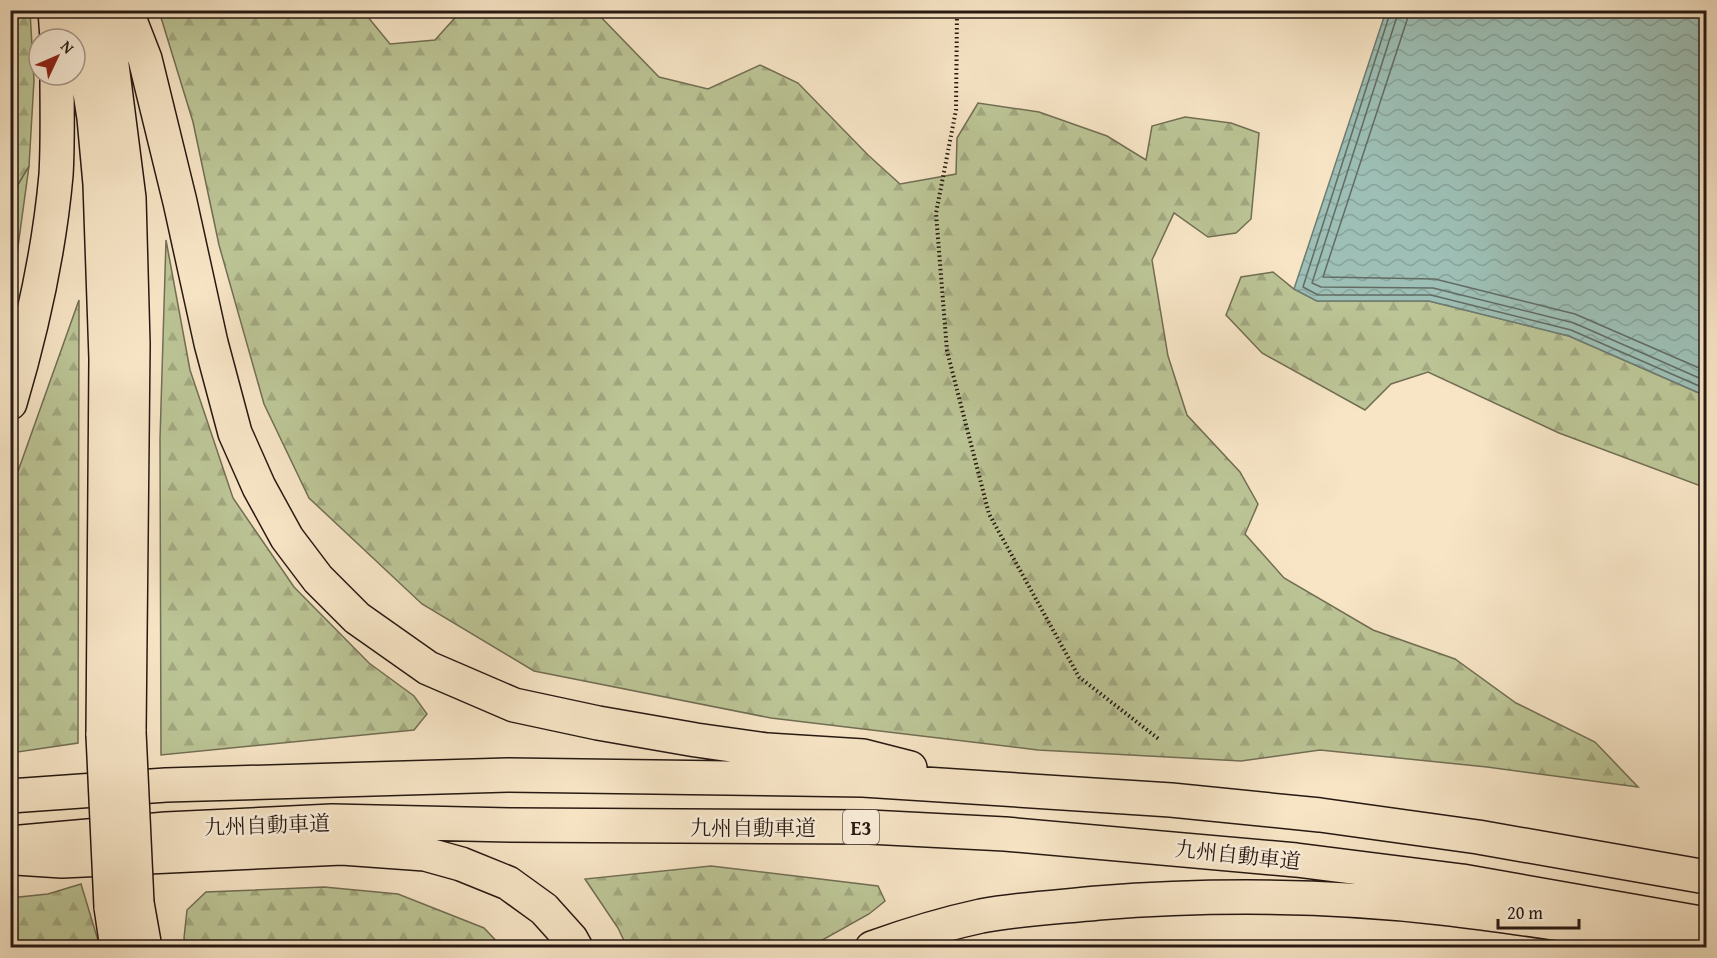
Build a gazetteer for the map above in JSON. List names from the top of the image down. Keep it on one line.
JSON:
{"streets":{"highway":["九州自動車道","E3"]},"scale_bar":"20 m","north":"top right"}
